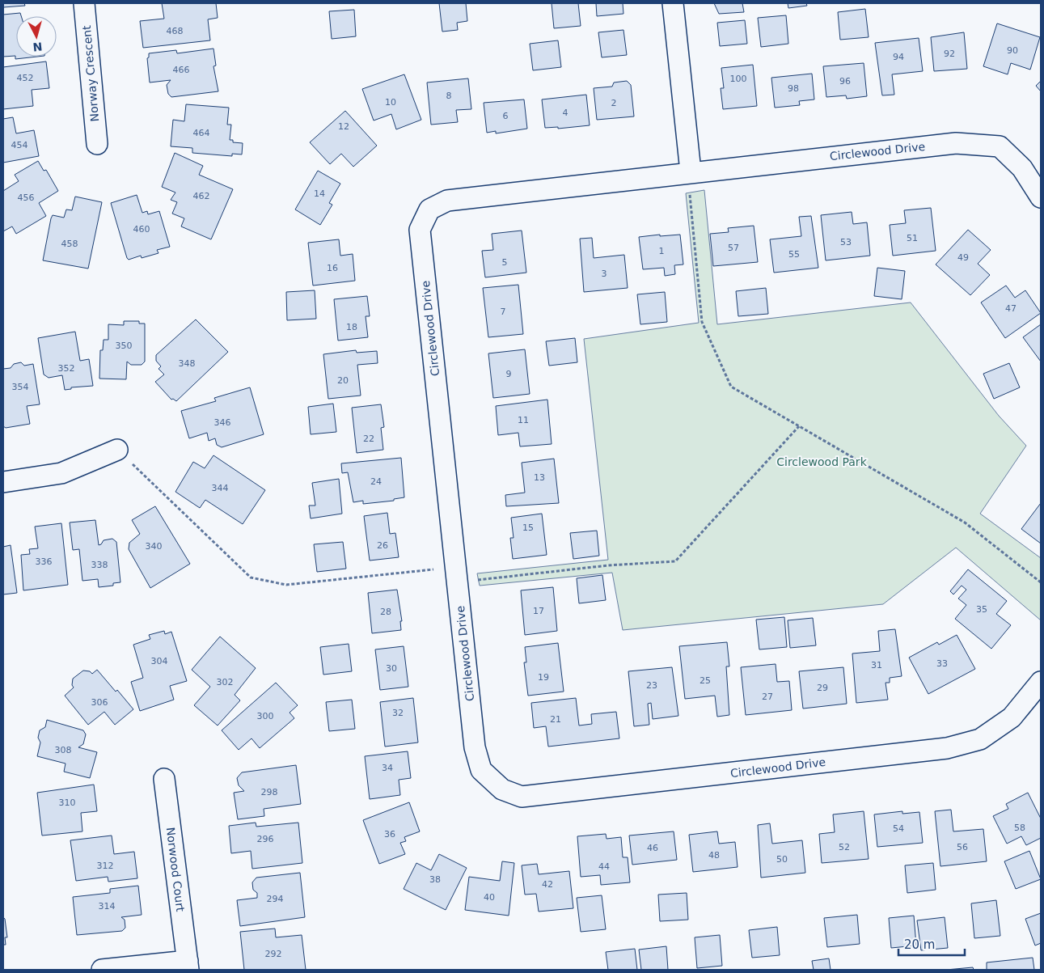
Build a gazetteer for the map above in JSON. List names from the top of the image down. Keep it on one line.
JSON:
{"streets":{"street":["Norway Crescent","Circlewood Drive","Norwood Court"]},"parks":["Circlewood Park"],"house_numbers":["468","90","92","94","466","452","100","96","98","8","10","2","4","6","12","464","454","14","462","456","460","51","53","458","57","1","55","49","5","16","3","47","7","18","350","348","352","9","20","354","11","346","22","13","24","344","15","26","340","336","338","35","17","28","304","33","31","30","19","25","302","23","29","27","306","32","300","21","308","34","298","310","58","54","36","296","52","56","46","48","50","312","44","38","42","40","294","314","292"],"scale_bar":"20 m","north":"bottom"}
